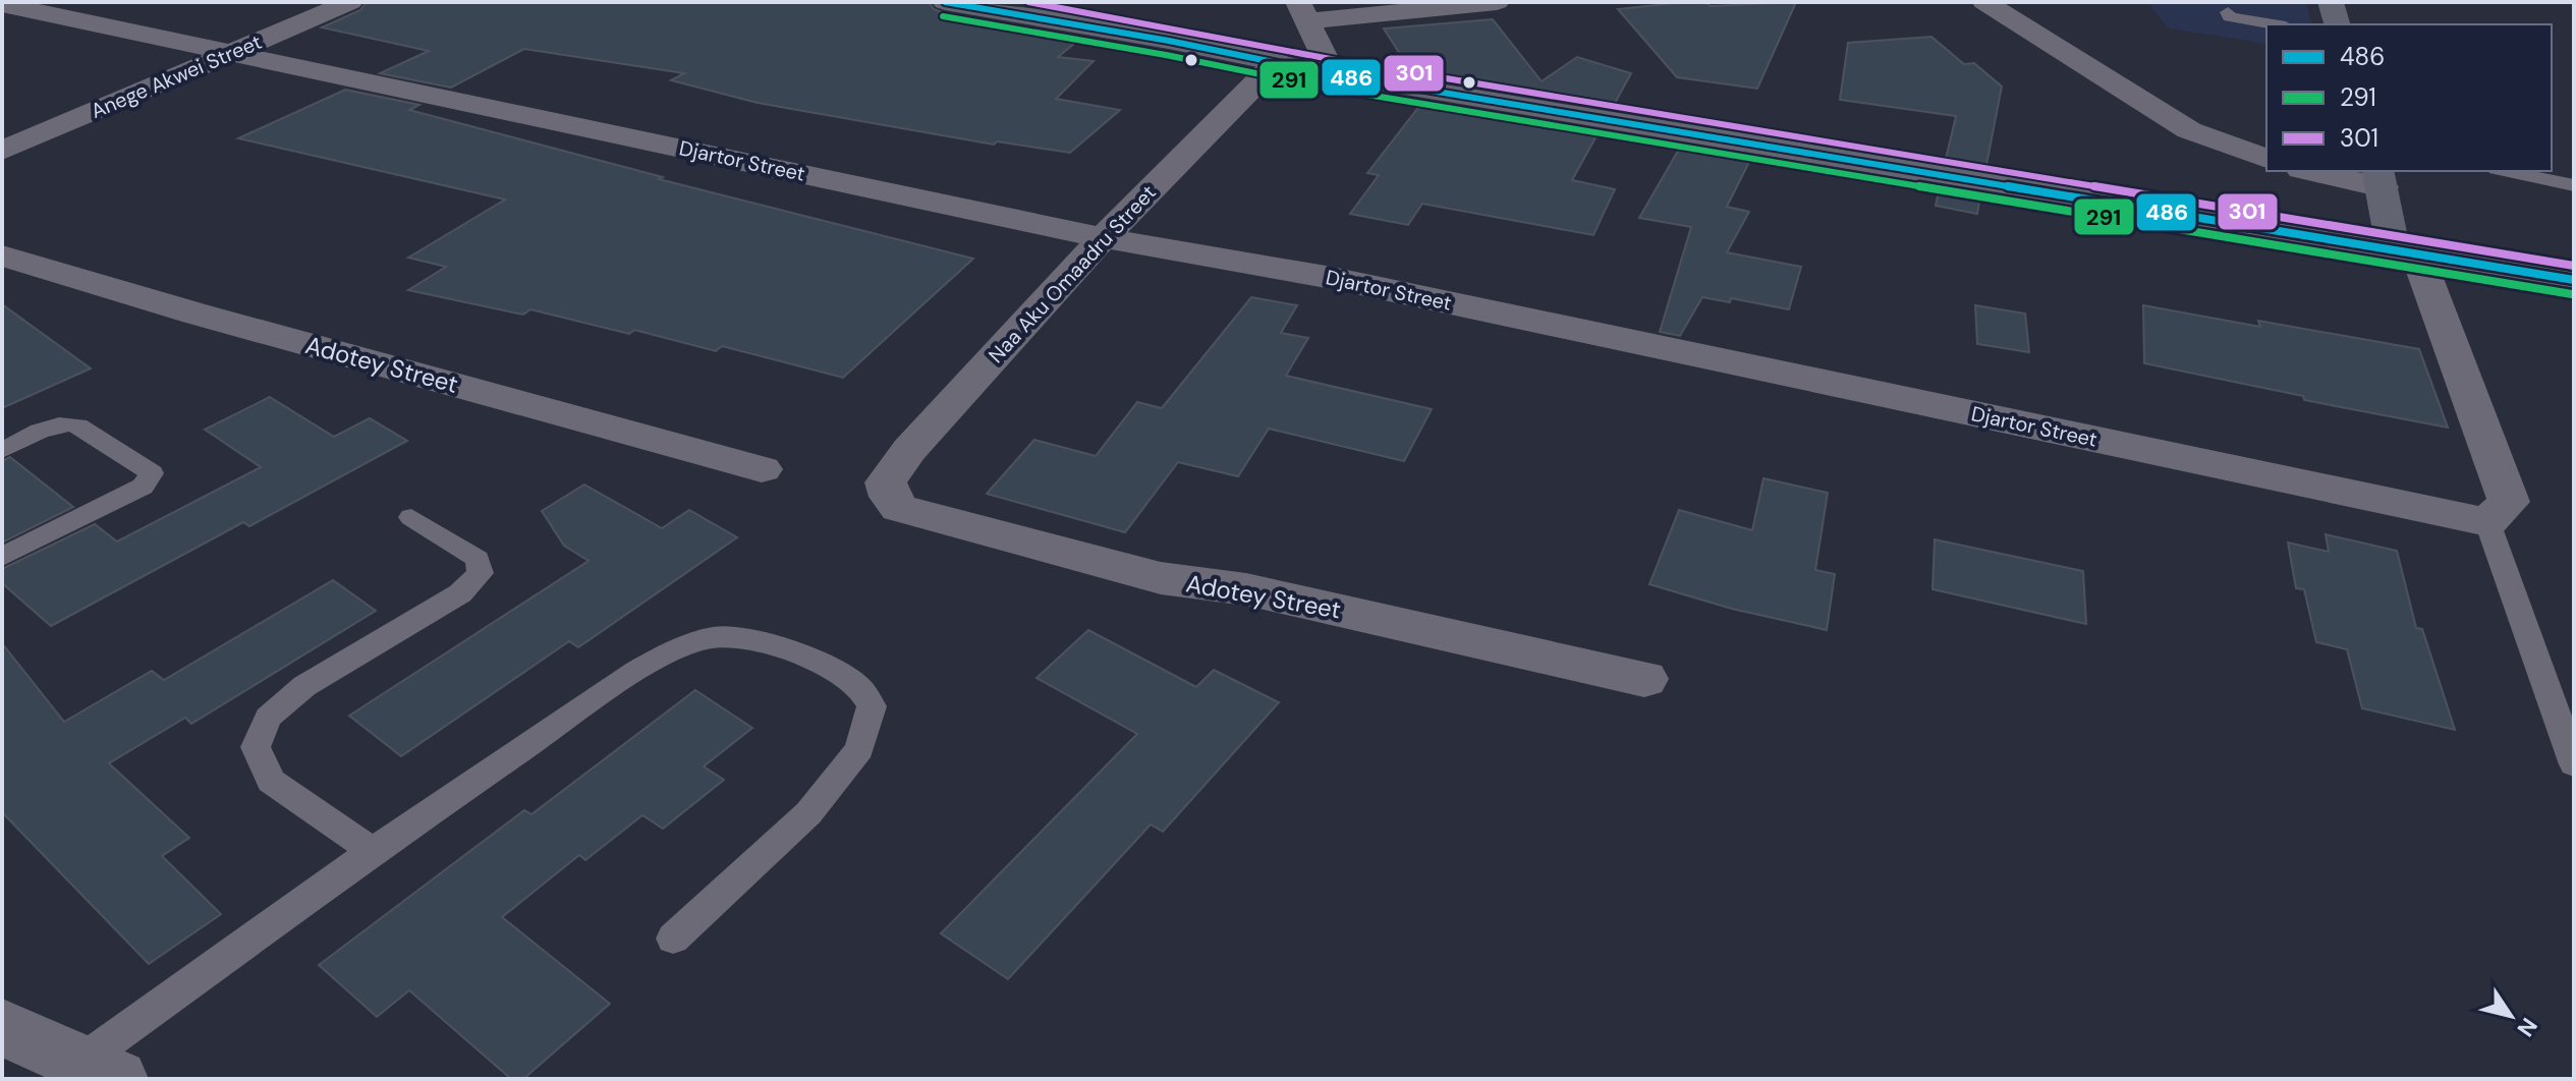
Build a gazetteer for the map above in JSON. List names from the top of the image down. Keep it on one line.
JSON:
{"streets":{"street":["Anege Akwei Street","Djartor Street","Naa Aku Omaadru Street","Adotey Street"]},"crossings":[["Anege Akwei Street","Djartor Street"],["Djartor Street","Naa Aku Omaadru Street"],["Naa Aku Omaadru Street","Adotey Street"]],"lines":["transit line 486","transit line 301","transit line 291"],"legend":["486","291","301"],"north":"bottom right"}
